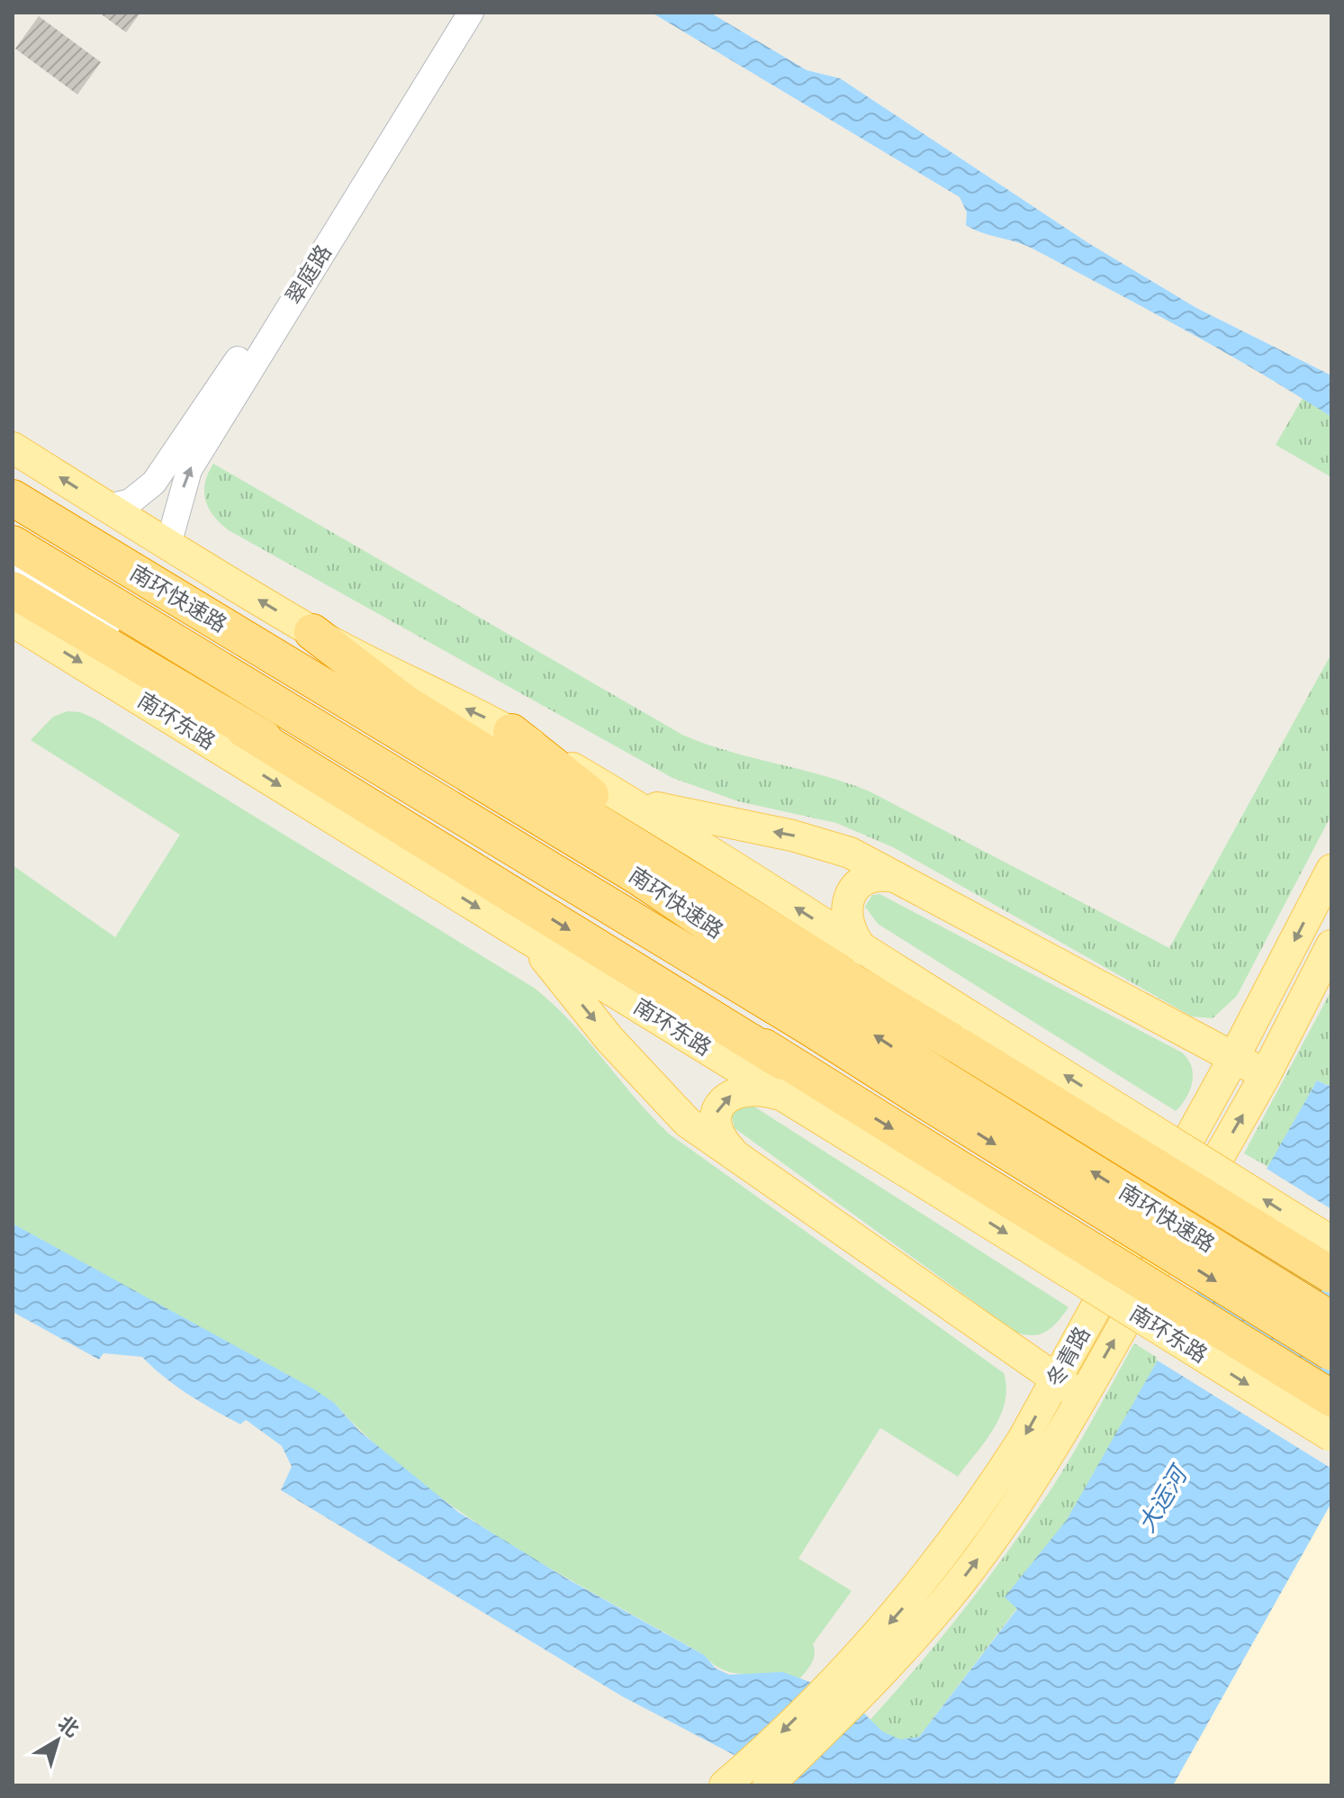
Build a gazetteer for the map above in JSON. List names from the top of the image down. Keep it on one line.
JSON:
{"streets":{"highway":["南环快速路"],"main road":["南环东路","冬青路"],"street":["翠庭路"]},"water":["大运河"],"north":"top right"}
